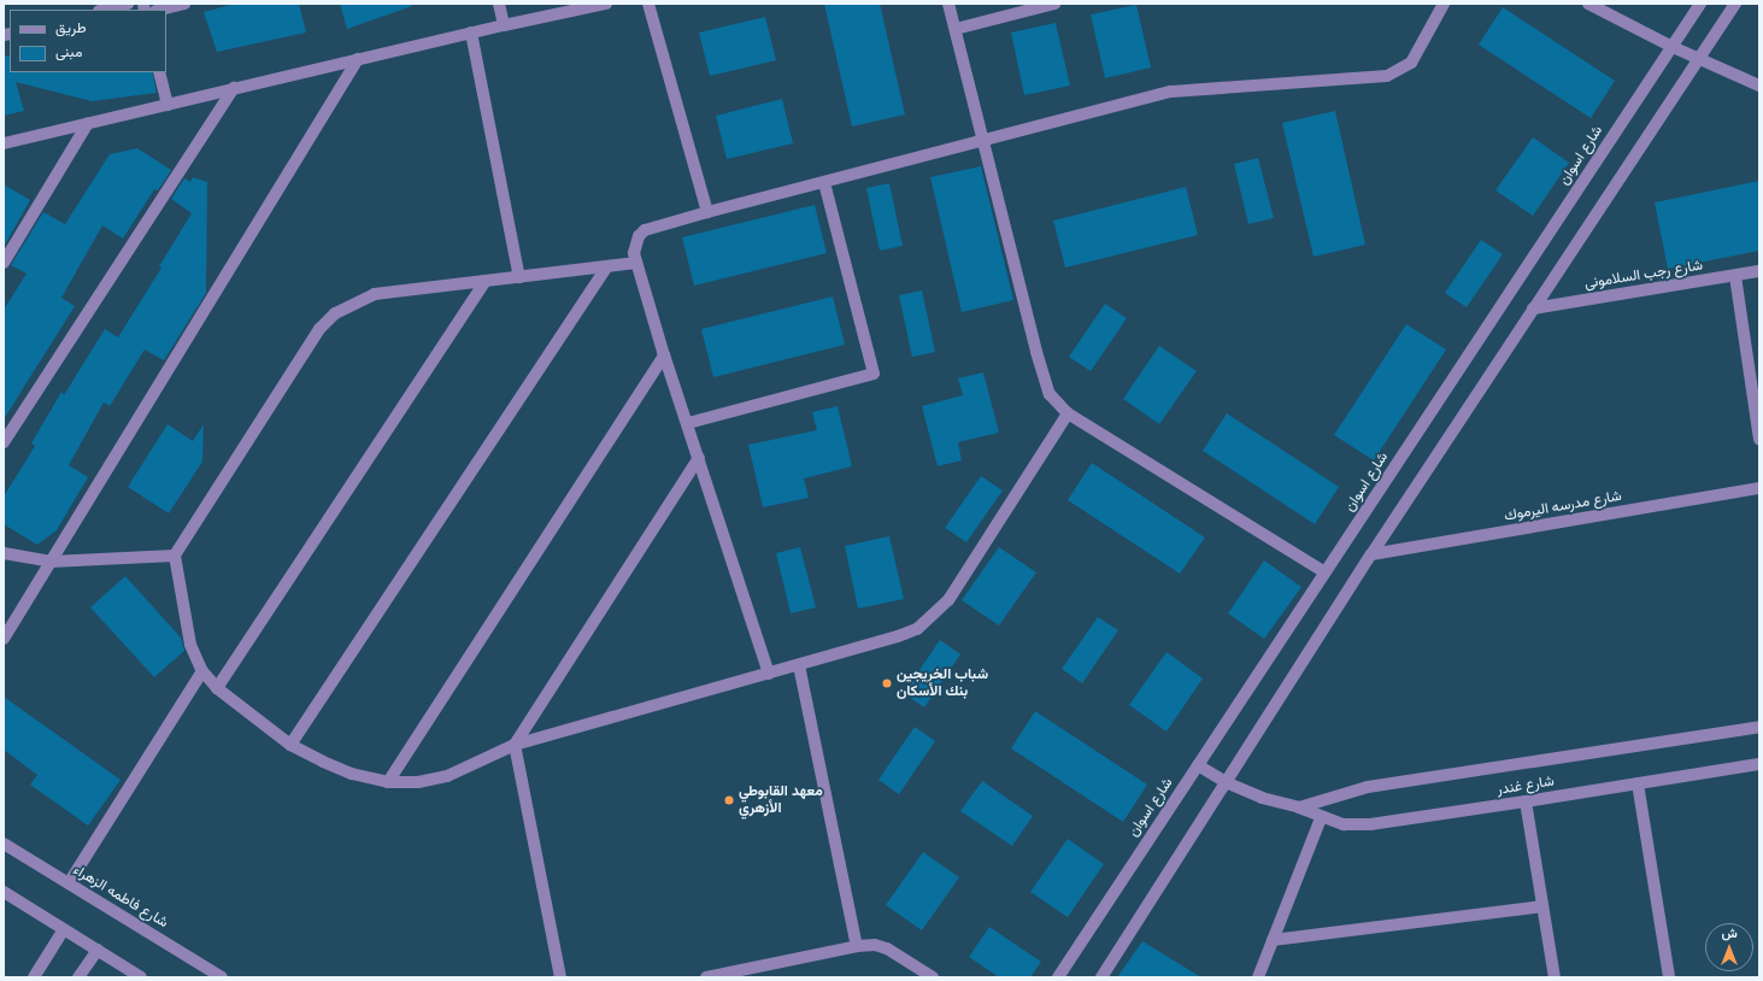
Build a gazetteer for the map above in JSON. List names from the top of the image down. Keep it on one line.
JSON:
{"streets":{"street":["شارع اسوان","شارع رجب السلامونى","شارع مدرسه اليرموك","شارع غندر","شارع فاطمه الزهراء"]},"crossings":[["شارع اسوان","شارع غندر"]],"places":["شباب الخريجين بنك الأسكان","معهد القابوطي الأزهري"],"legend":["طريق","مبنى"],"north":"top"}
